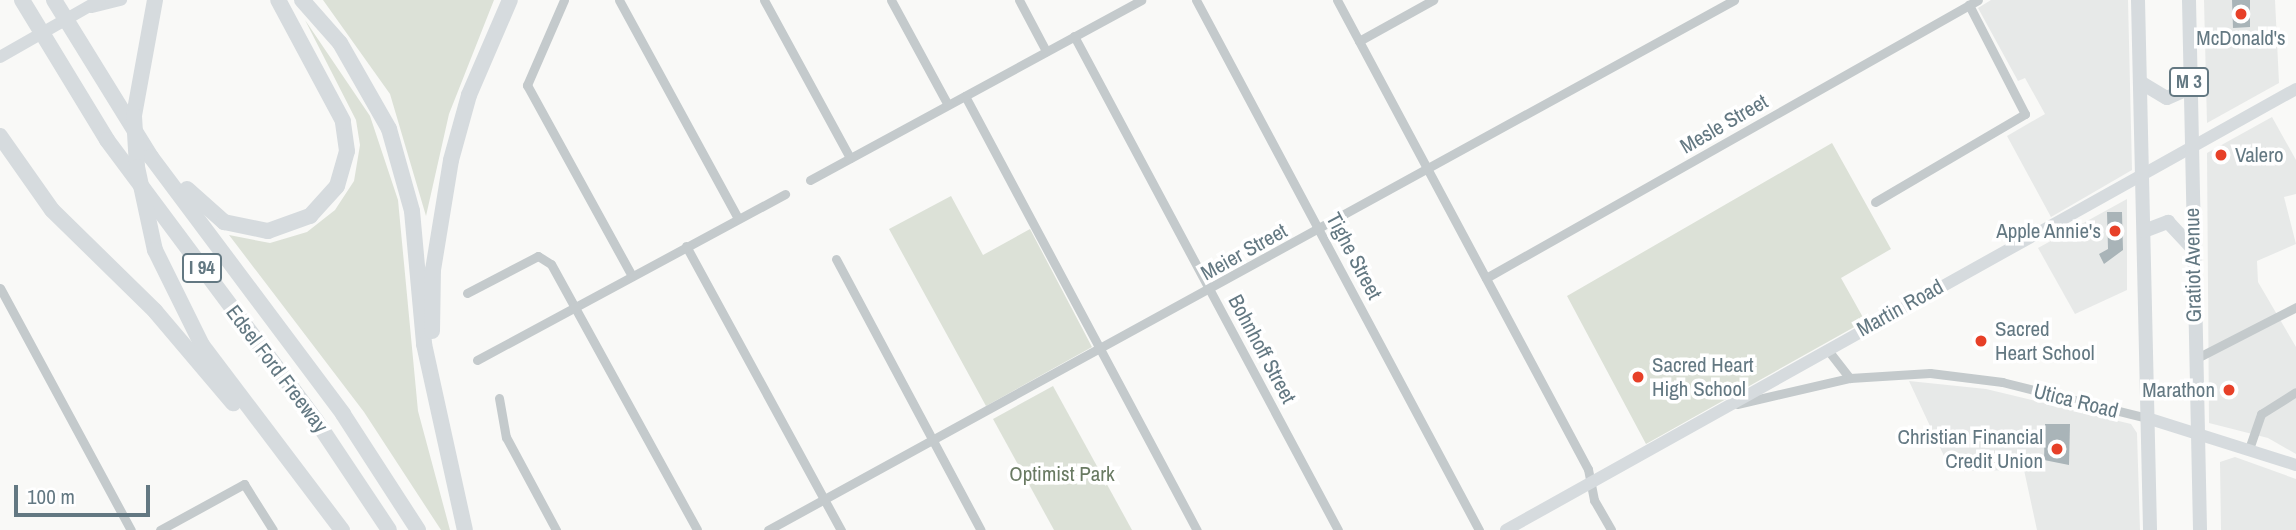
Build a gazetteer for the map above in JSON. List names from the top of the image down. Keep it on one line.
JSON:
{"streets":{"highway":["I 94","Edsel Ford Freeway"],"main road":["M 3","Gratiot Avenue"],"street":["Mesle Street","Meier Street","Tighe Street","Martin Road","Bohnhoff Street","Utica Road"]},"crossings":[["M 3","Martin Road"],["M 3","Utica Road"],["Meier Street","Tighe Street"],["Meier Street","Bohnhoff Street"],["Gratiot Avenue","Martin Road"],["Gratiot Avenue","Utica Road"],["Martin Road","Utica Road"]],"parks":["Optimist Park"],"places":["McDonald's","Valero","Apple Annie's","Sacred Heart School","Sacred Heart High School","Marathon","Christian Financial Credit Union"],"scale_bar":"100 m"}
